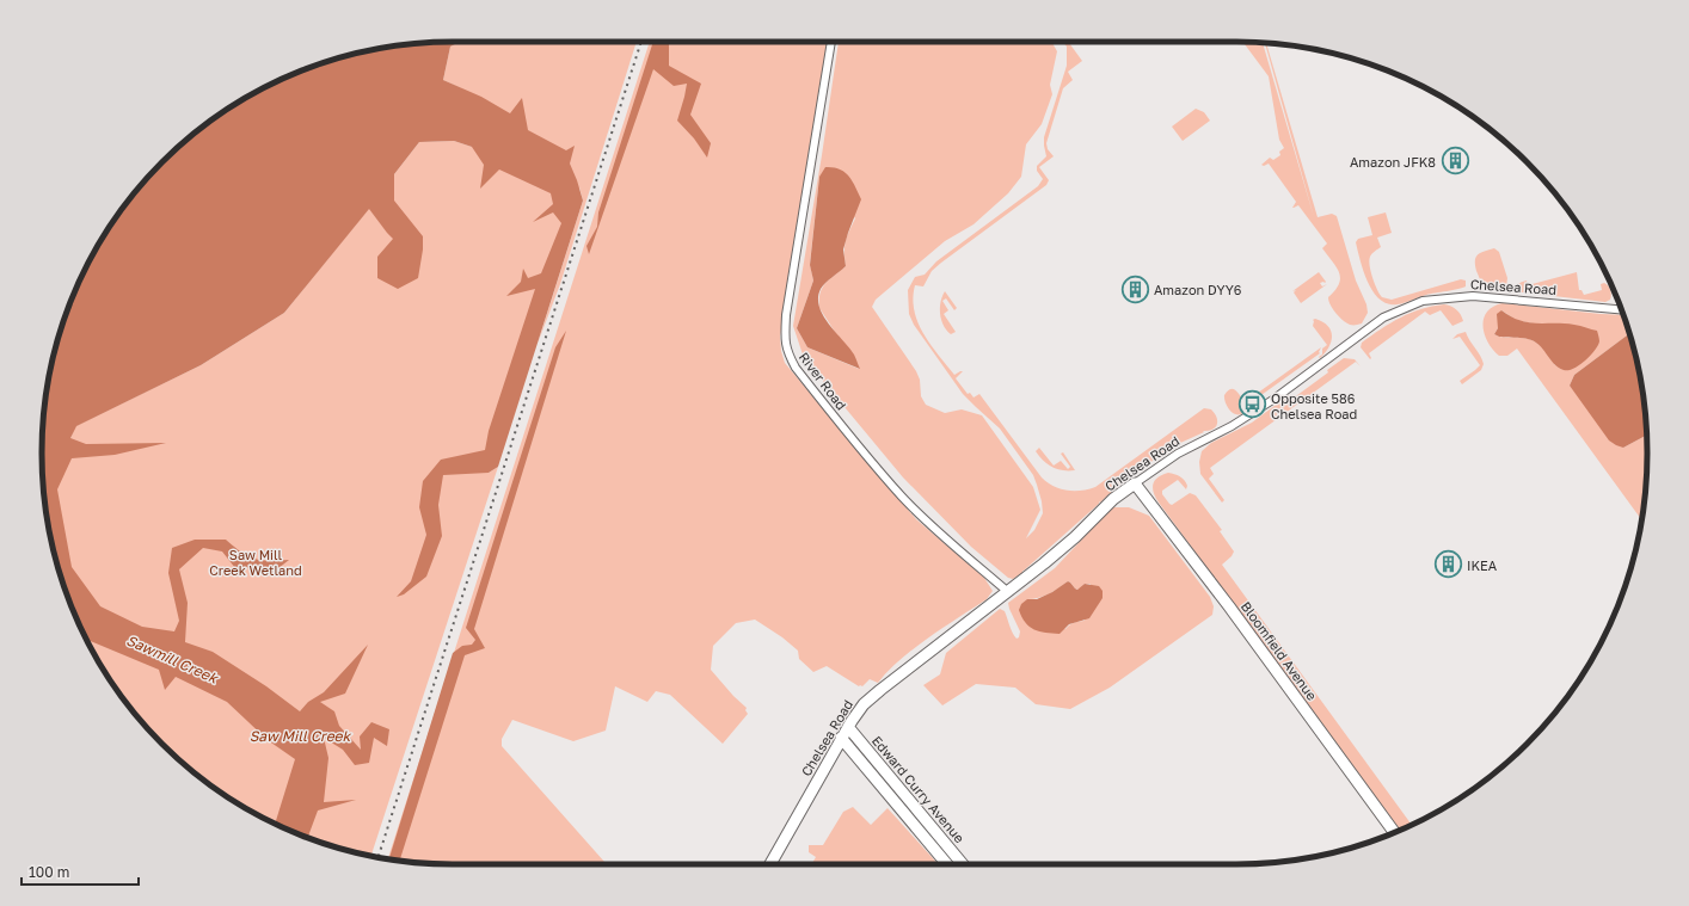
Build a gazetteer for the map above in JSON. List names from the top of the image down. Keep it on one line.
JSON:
{"streets":{"street":["Chelsea Road","River Road","Bloomfield Avenue","Edward Curry Avenue"]},"crossings":[["Chelsea Road","River Road"],["Chelsea Road","Bloomfield Avenue"],["Chelsea Road","Edward Curry Avenue"]],"water":["Sawmill Creek","Saw Mill Creek"],"parks":["Saw Mill Creek Wetland"],"places":{"building":["Amazon JFK8","Amazon DYY6","IKEA"],"bus stop":["Opposite 586 Chelsea Road"]},"scale_bar":"100 m"}
